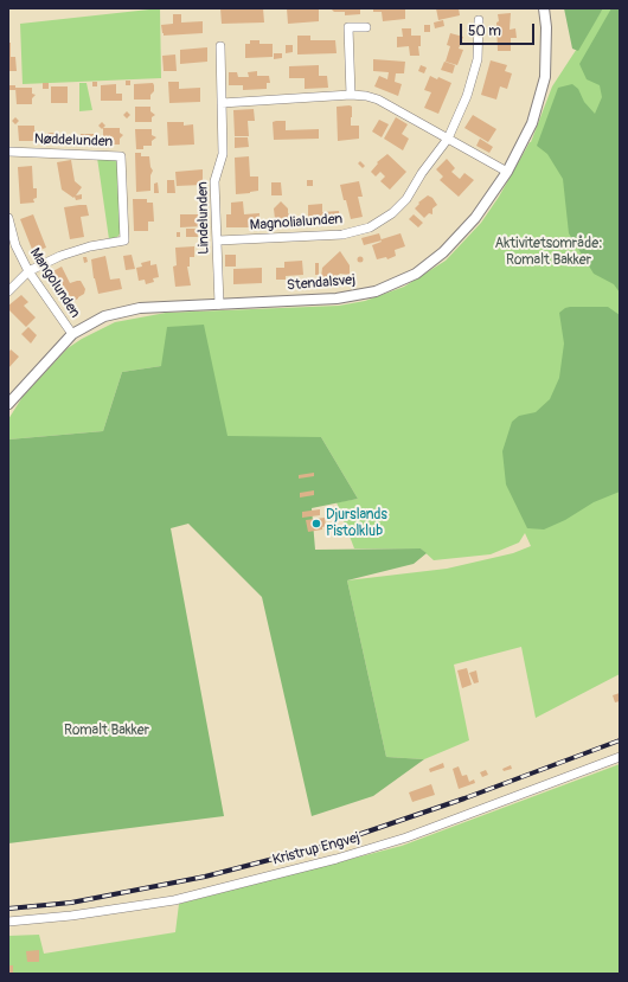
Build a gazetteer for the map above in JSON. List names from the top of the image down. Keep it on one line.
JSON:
{"streets":{"street":["Nøddelunden","Lindelunden","Magnolialunden","Mangolunden","Stendalsvej","Kristrup Engvej"]},"crossings":[["Nøddelunden","Mangolunden"],["Lindelunden","Magnolialunden"],["Lindelunden","Stendalsvej"],["Mangolunden","Stendalsvej"]],"parks":["Aktivitetsområde: Romalt Bakker","Romalt Bakker"],"places":["Djurslands Pistolklub"],"scale_bar":"50 m"}
